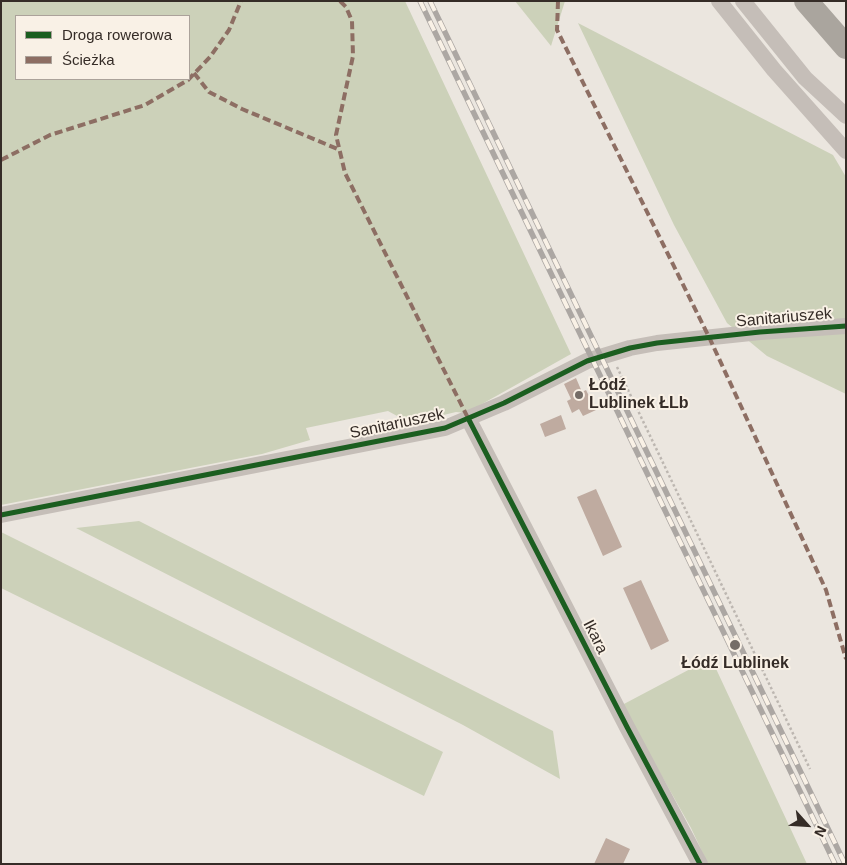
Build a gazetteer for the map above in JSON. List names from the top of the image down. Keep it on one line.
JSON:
{"streets":{"street":["Sanitariuszek","Ikara"]},"crossings":[["Sanitariuszek","Ikara"]],"places":["Łódź Lublinek ŁLb","Łódź Lublinek"],"legend":["Droga rowerowa","Ścieżka"],"north":"bottom right"}
